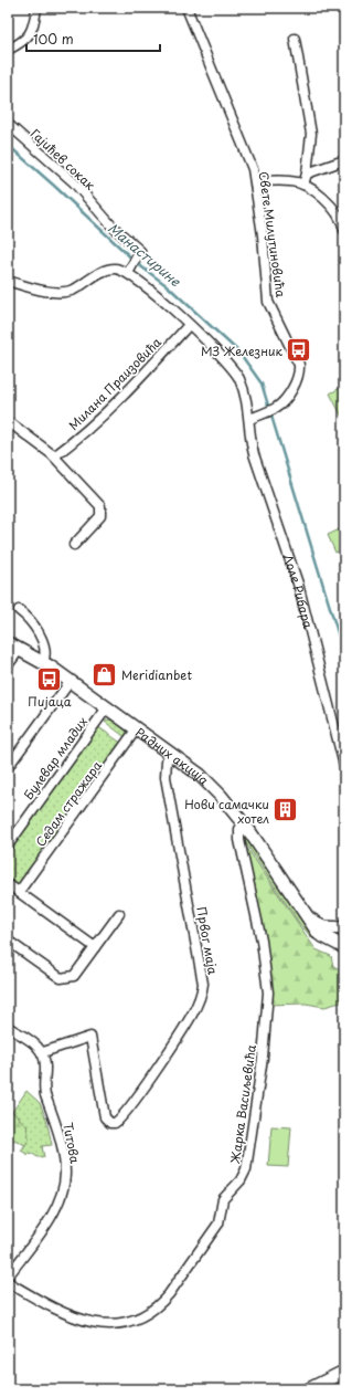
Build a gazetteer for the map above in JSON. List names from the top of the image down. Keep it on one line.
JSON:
{"streets":{"main road":["Радних акција"],"street":["Гајићев сокак","Свете Милутиновића","Милана Праизовића","Лоле Рибара","Булевар младих","Седам стражара","Првог маја","Жарка Васиљевића","Титова"]},"crossings":[["Гајићев сокак","Лоле Рибара"],["Свете Милутиновића","Лоле Рибара"],["Милана Праизовића","Лоле Рибара"],["Радних акција","Булевар младих"],["Радних акција","Седам стражара"],["Радних акција","Првог маја"],["Радних акција","Жарка Васиљевића"],["Првог маја","Титова"]],"water":["Манастирине"],"places":{"bus stop":["МЗ Железник","Пијаца"],"shop":["Meridianbet"],"building":["Нови самачки хотел"]},"scale_bar":"100 m"}
